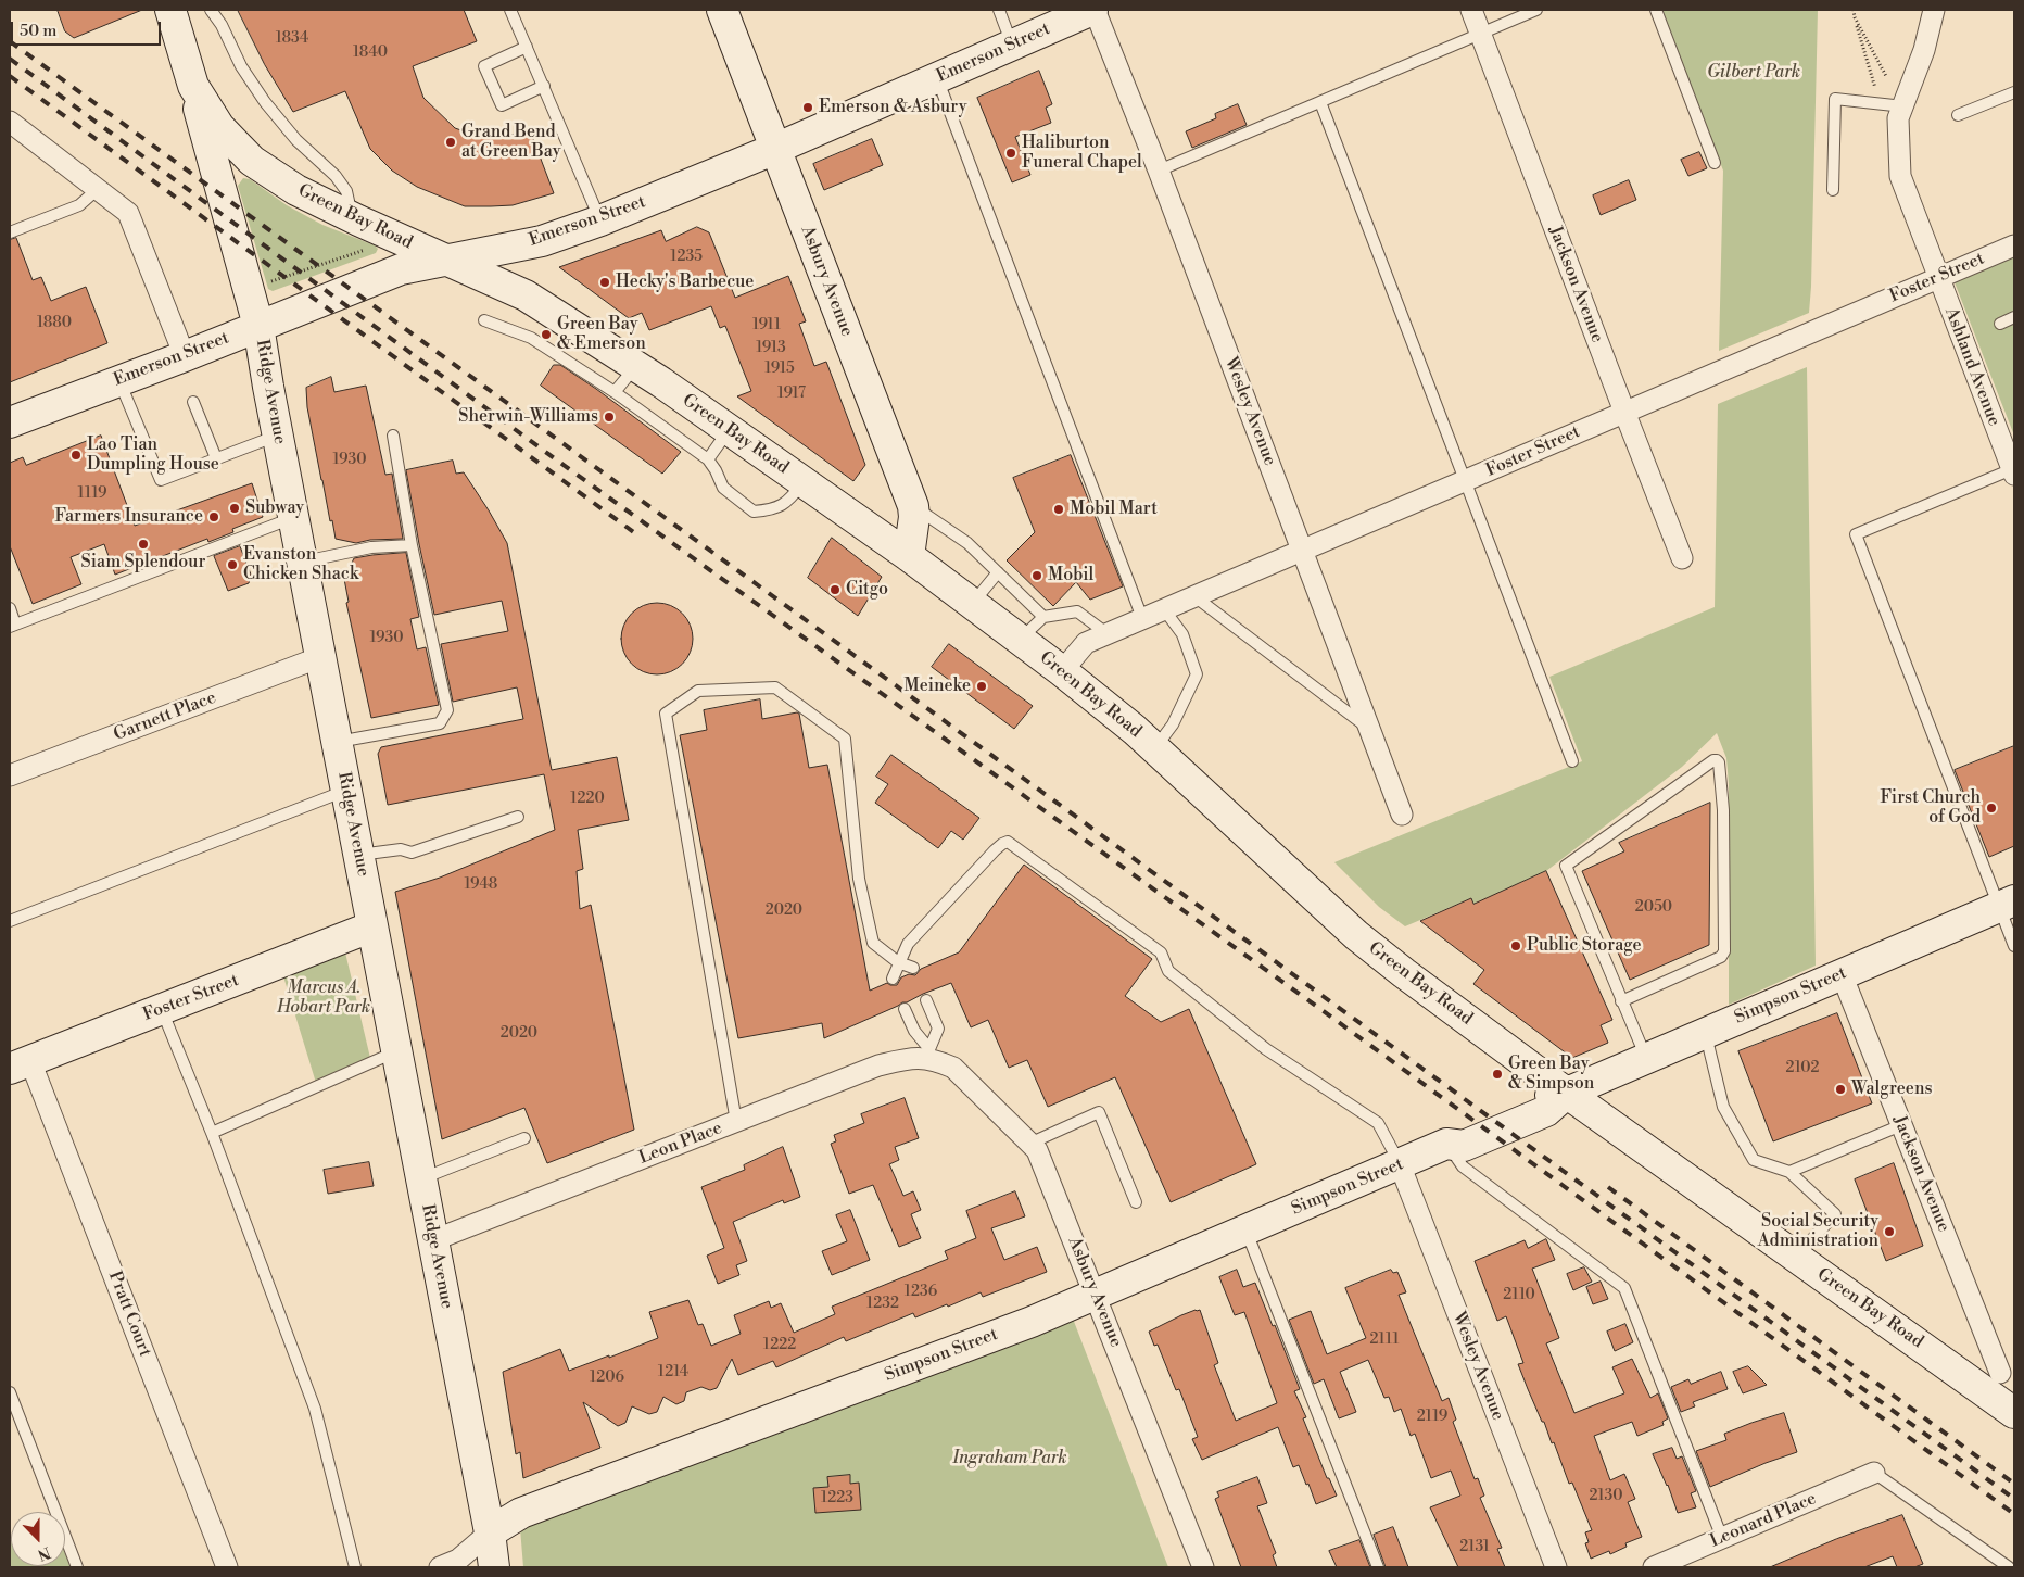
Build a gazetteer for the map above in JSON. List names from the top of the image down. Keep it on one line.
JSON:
{"streets":{"street":["Emerson Street","Green Bay Road","Foster Street","Asbury Avenue","Jackson Avenue","Ashland Avenue","Ridge Avenue","Wesley Avenue","Garnett Place","Simpson Street","Leon Place","Pratt Court","Leonard Place"]},"crossings":[["Emerson Street","Green Bay Road"],["Emerson Street","Asbury Avenue"],["Emerson Street","Ridge Avenue"],["Emerson Street","Wesley Avenue"],["Green Bay Road","Foster Street"],["Green Bay Road","Asbury Avenue"],["Green Bay Road","Jackson Avenue"],["Green Bay Road","Ridge Avenue"],["Green Bay Road","Simpson Street"],["Foster Street","Jackson Avenue"],["Foster Street","Ashland Avenue"],["Foster Street","Ridge Avenue"],["Foster Street","Wesley Avenue"],["Foster Street","Pratt Court"],["Asbury Avenue","Simpson Street"],["Asbury Avenue","Leon Place"],["Jackson Avenue","Simpson Street"],["Ridge Avenue","Garnett Place"],["Ridge Avenue","Simpson Street"],["Ridge Avenue","Leon Place"],["Wesley Avenue","Simpson Street"]],"parks":["Gilbert Park","Marcus A. Hobart Park","Ingraham Park"],"places":["Emerson & Asbury","Grand Bend at Green Bay","Haliburton Funeral Chapel","Hecky's Barbecue","Green Bay & Emerson","Sherwin-Williams","Lao Tian Dumpling House","Subway","Mobil Mart","Farmers Insurance","Siam Splendour","Evanston Chicken Shack","Mobil","Citgo","Meineke","First Church of God","Public Storage","Green Bay & Simpson","Walgreens","Social Security Administration"],"house_numbers":["1834","1840","1235","1880","1911","1913","1915","1917","1930","1119","1930","1220","1948","2050","2020","2020","2102","1236","2110","1232","2111","1222","1214","1206","2119","2130","1223","2131"],"scale_bar":"50 m","north":"bottom"}
